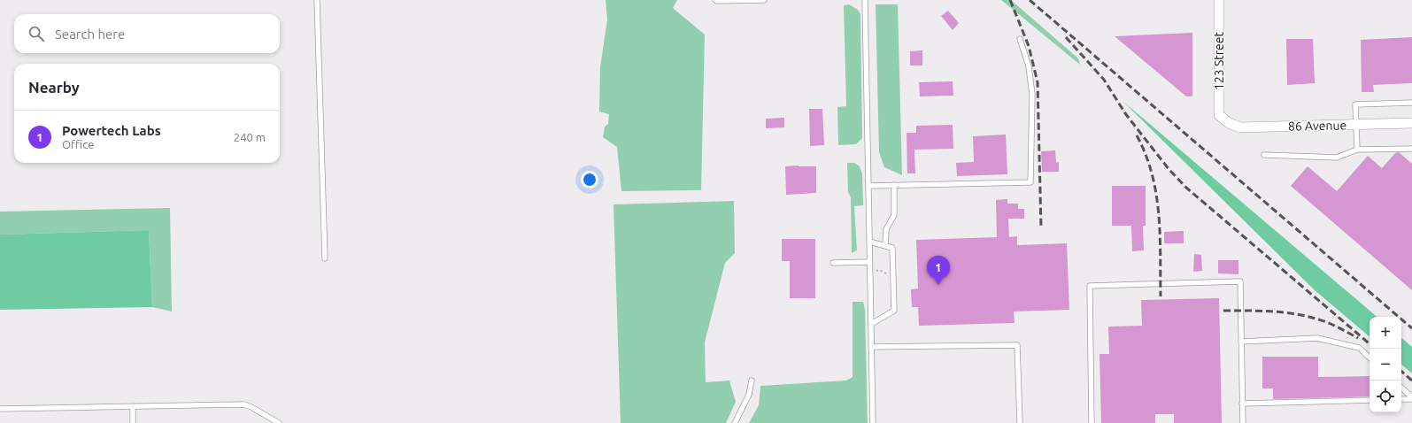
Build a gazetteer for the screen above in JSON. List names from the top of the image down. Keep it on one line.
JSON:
{"streets":{"street":["123 Street","86 Avenue"]},"crossings":[["123 Street","86 Avenue"]],"page":{"search":"Search here","heading":"Nearby","list":[{"mark":"1","name":"Powertech Labs","note":"Office","value":"240 m"}],"pins":"1","map_buttons":["+","−"]}}
